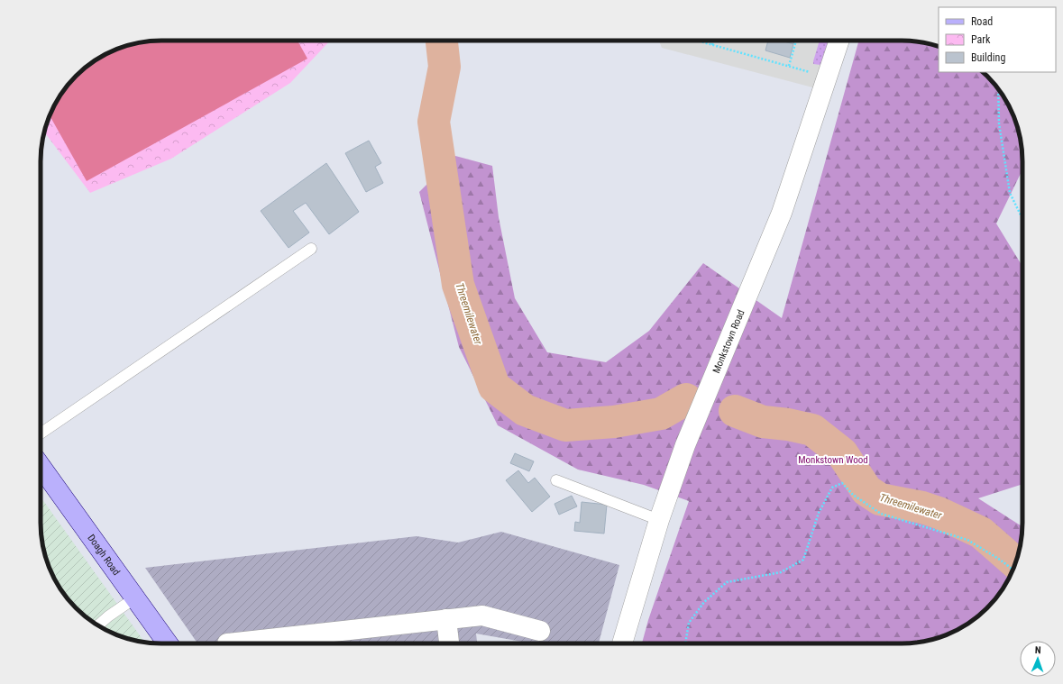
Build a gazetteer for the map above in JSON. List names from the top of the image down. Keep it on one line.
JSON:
{"streets":{"main road":["Doagh Road"],"street":["Monkstown Road"]},"water":["Threemilewater"],"parks":["Monkstown Wood"],"legend":["Road","Park","Building"],"north":"top"}
